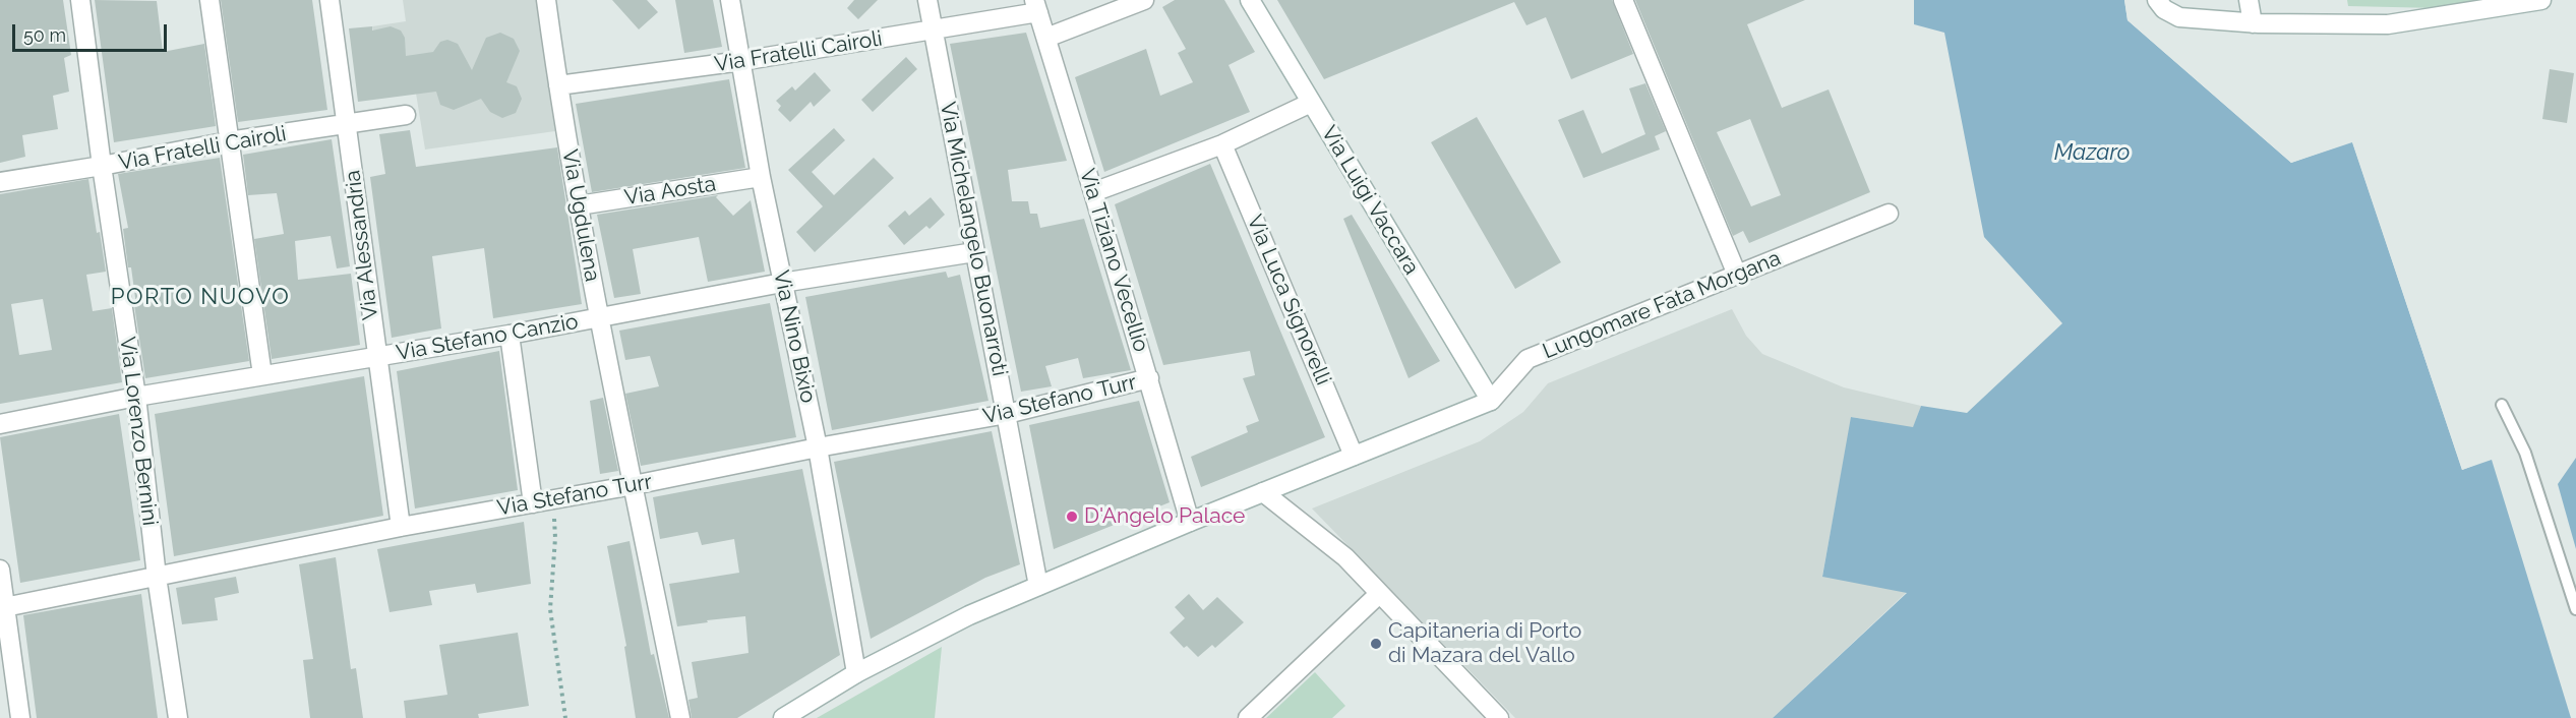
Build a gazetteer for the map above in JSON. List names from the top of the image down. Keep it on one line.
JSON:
{"streets":{"street":["Via Fratelli Cairoli","Via Aosta","Via Luigi Vaccara","Via Ugdulena","Via Michelangelo Buonarroti","Via Alessandria","Via Tiziano Vecellio","Via Luca Signorelli","Lungomare Fata Morgana","Via Nino Bixio","Via Stefano Canzio","Via Stefano Turr","Via Lorenzo Bernini"]},"crossings":[["Via Fratelli Cairoli","Via Ugdulena"],["Via Fratelli Cairoli","Via Michelangelo Buonarroti"],["Via Fratelli Cairoli","Via Alessandria"],["Via Fratelli Cairoli","Via Tiziano Vecellio"],["Via Fratelli Cairoli","Via Nino Bixio"],["Via Fratelli Cairoli","Via Lorenzo Bernini"],["Via Aosta","Via Ugdulena"],["Via Aosta","Via Nino Bixio"],["Via Luigi Vaccara","Lungomare Fata Morgana"],["Via Ugdulena","Via Stefano Canzio"],["Via Ugdulena","Via Stefano Turr"],["Via Michelangelo Buonarroti","Lungomare Fata Morgana"],["Via Michelangelo Buonarroti","Via Stefano Canzio"],["Via Michelangelo Buonarroti","Via Stefano Turr"],["Via Alessandria","Via Stefano Canzio"],["Via Alessandria","Via Stefano Turr"],["Via Tiziano Vecellio","Lungomare Fata Morgana"],["Via Tiziano Vecellio","Via Stefano Turr"],["Via Luca Signorelli","Lungomare Fata Morgana"],["Lungomare Fata Morgana","Via Nino Bixio"],["Via Nino Bixio","Via Stefano Canzio"],["Via Nino Bixio","Via Stefano Turr"],["Via Stefano Canzio","Via Lorenzo Bernini"],["Via Stefano Turr","Via Lorenzo Bernini"]],"districts":["PORTO NUOVO"],"water":["Mazaro"],"places":["D'Angelo Palace","Capitaneria di Porto di Mazara del Vallo"],"scale_bar":"50 m"}
